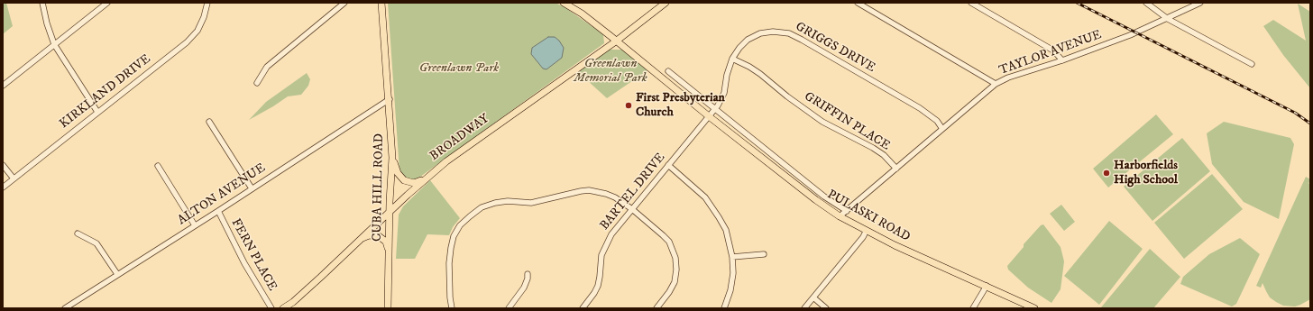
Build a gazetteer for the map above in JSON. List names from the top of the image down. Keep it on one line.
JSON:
{"streets":{"main road":["BROADWAY","CUBA HILL ROAD","PULASKI ROAD"],"street":["GRIGGS DRIVE","TAYLOR AVENUE","KIRKLAND DRIVE","GRIFFIN PLACE","BARTEL DRIVE","ALTON AVENUE","FERN PLACE"]},"crossings":[["GRIGGS DRIVE","TAYLOR AVENUE"],["GRIGGS DRIVE","GRIFFIN PLACE"],["GRIGGS DRIVE","BARTEL DRIVE"],["GRIGGS DRIVE","PULASKI ROAD"],["TAYLOR AVENUE","GRIFFIN PLACE"],["TAYLOR AVENUE","PULASKI ROAD"],["BROADWAY","CUBA HILL ROAD"],["BROADWAY","PULASKI ROAD"],["CUBA HILL ROAD","ALTON AVENUE"],["BARTEL DRIVE","PULASKI ROAD"],["ALTON AVENUE","FERN PLACE"]],"parks":["Greenlawn Memorial Park","Greenlawn Park"],"places":["First Presbyterian Church","Harborfields High School"]}
